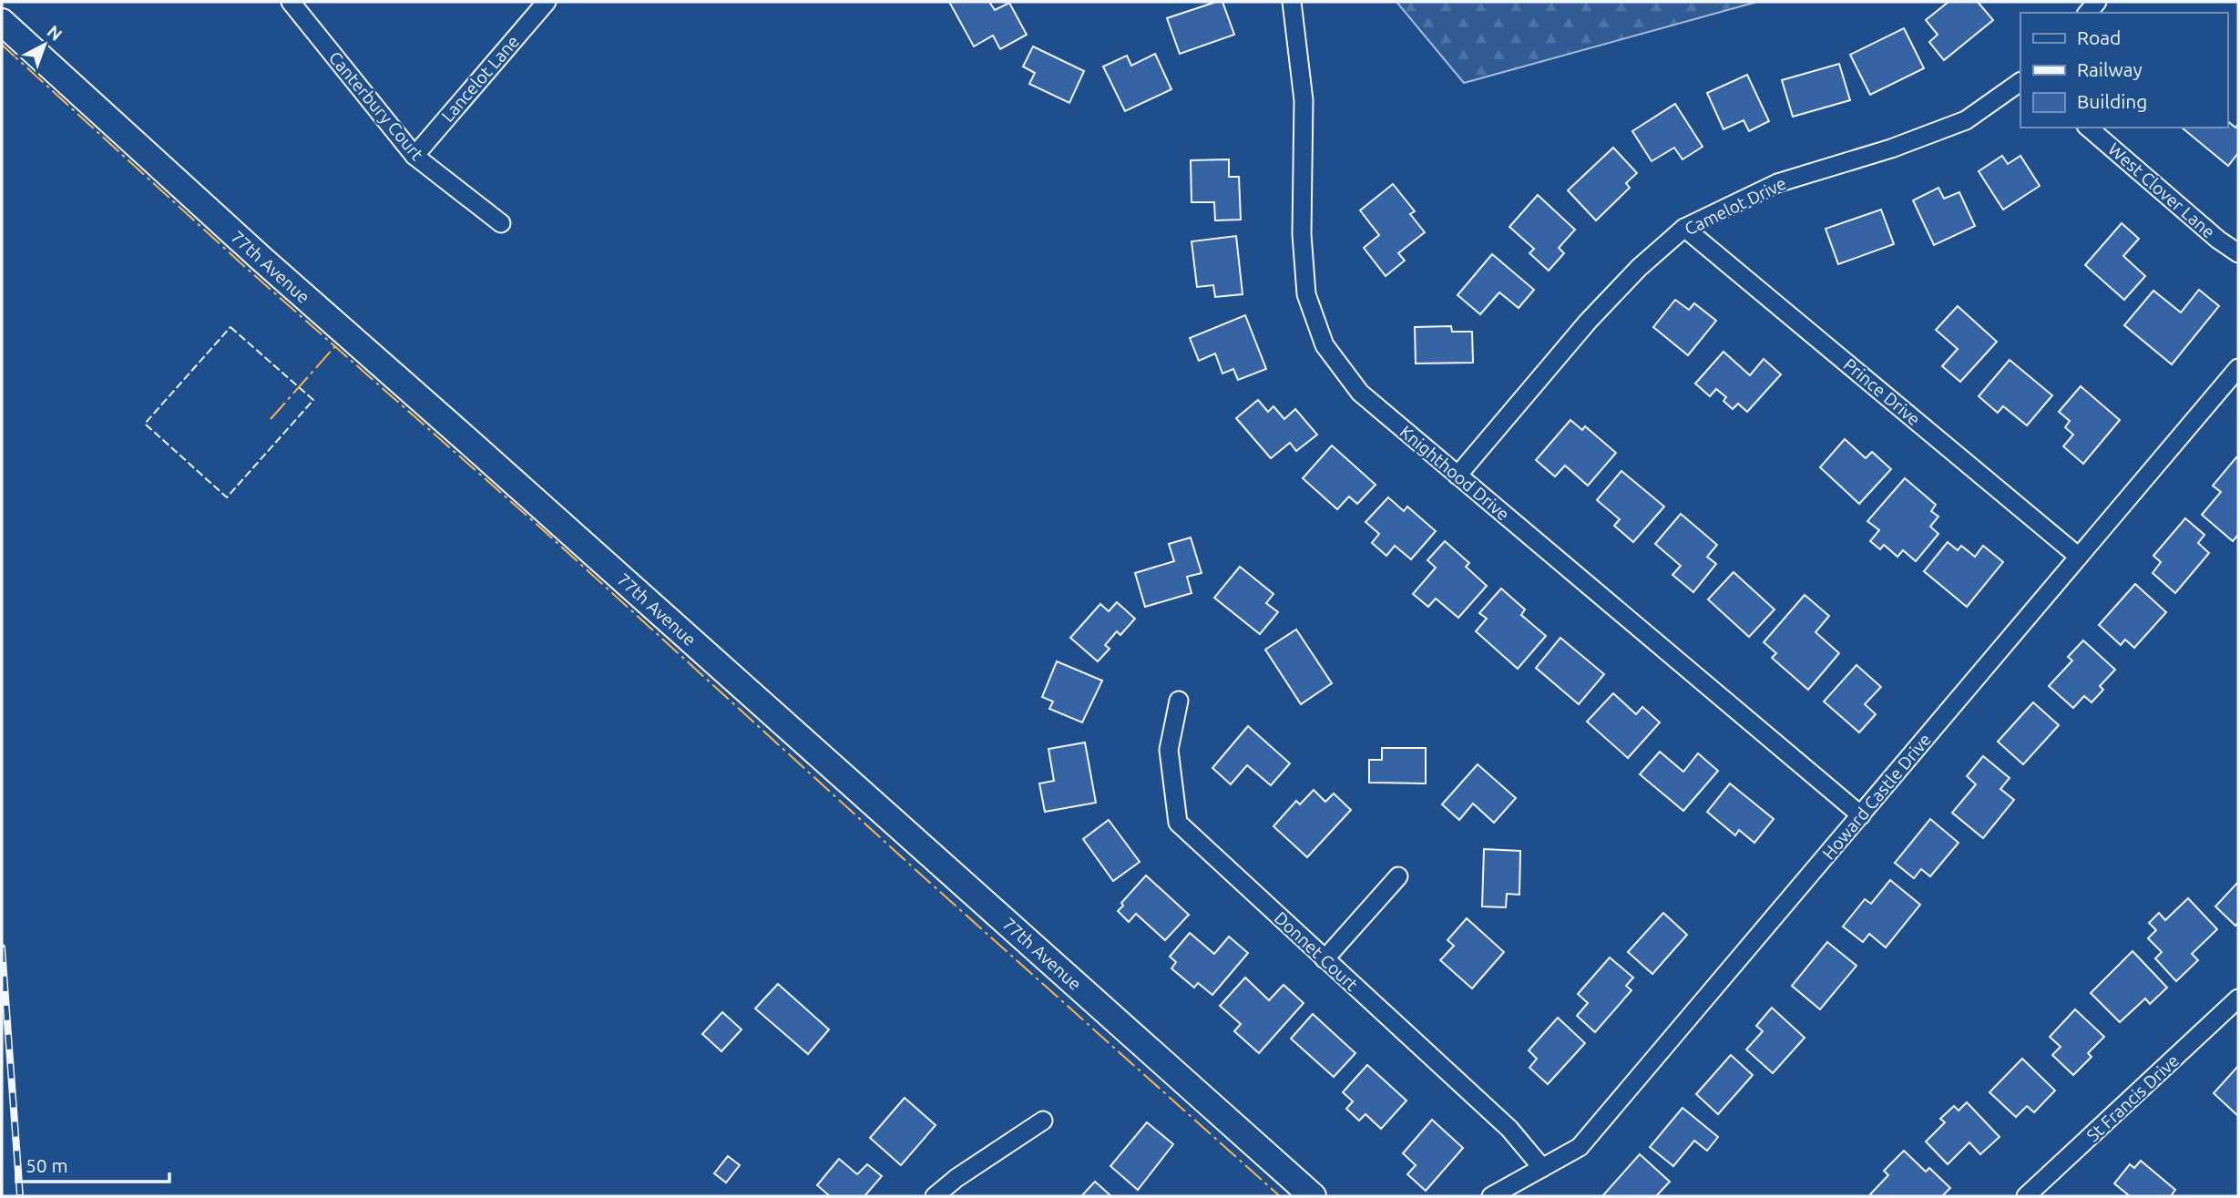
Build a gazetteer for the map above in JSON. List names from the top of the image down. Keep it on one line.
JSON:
{"streets":{"street":["Lancelot Lane","Canterbury Court","West Clover Lane","Camelot Drive","77th Avenue","Prince Drive","Knighthood Drive","Howard Castle Drive","Donnet Court","St Francis Drive"]},"crossings":[["Lancelot Lane","Canterbury Court"],["Camelot Drive","Prince Drive"],["Camelot Drive","Knighthood Drive"],["Prince Drive","Howard Castle Drive"],["Knighthood Drive","Howard Castle Drive"],["Howard Castle Drive","Donnet Court"]],"legend":["Road","Railway","Building"],"scale_bar":"50 m","north":"top right"}
